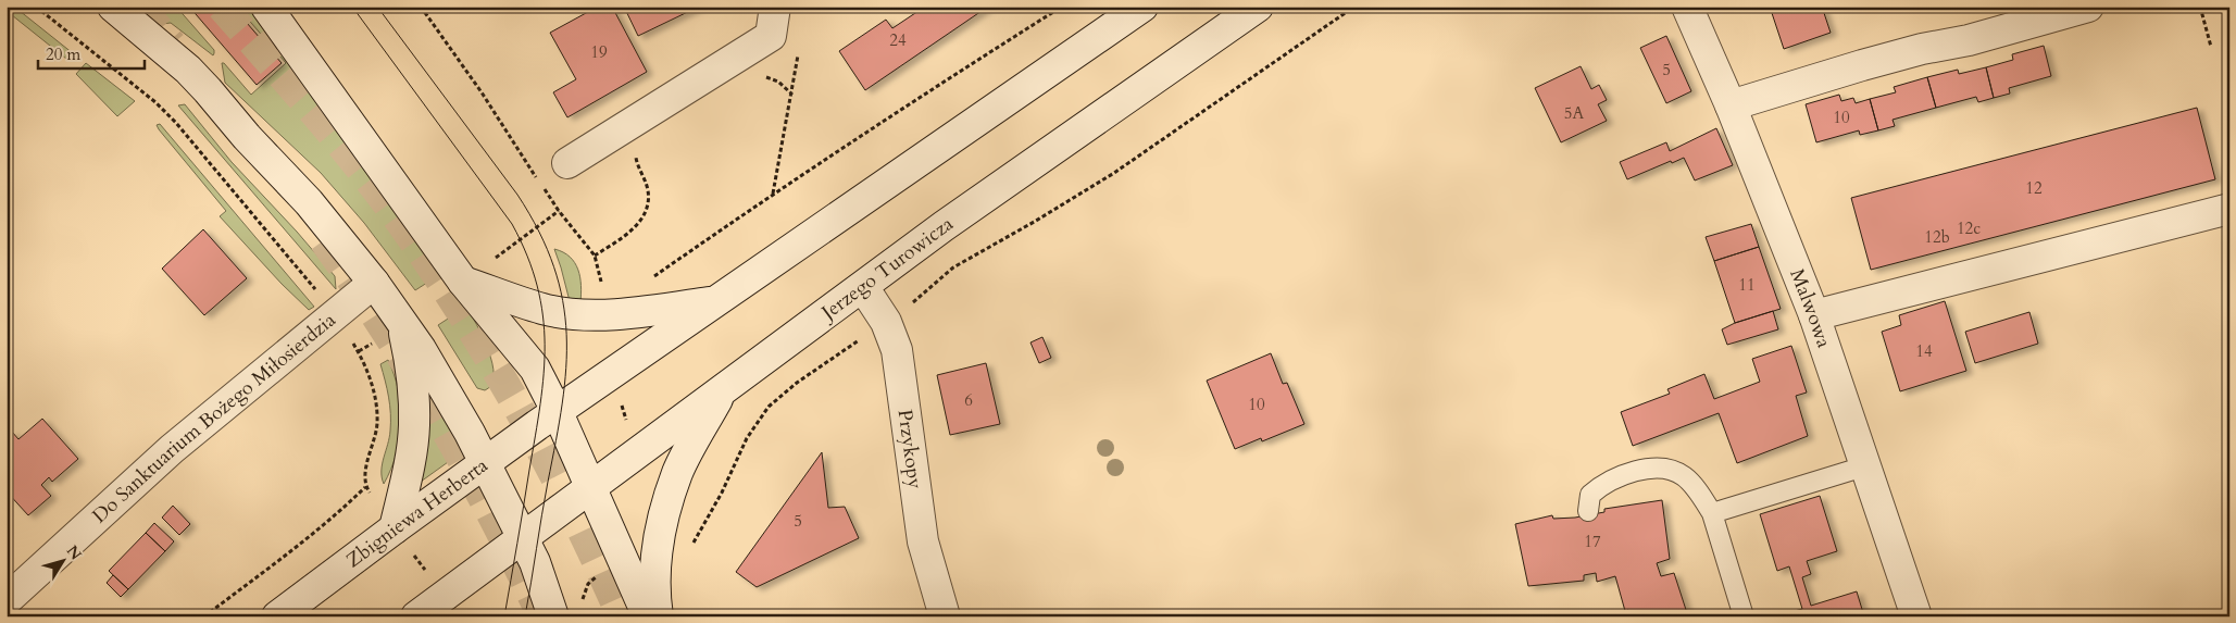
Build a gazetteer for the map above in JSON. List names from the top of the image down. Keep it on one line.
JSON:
{"streets":{"main road":["Jerzego Turowicza","Malwowa","Do Sanktuarium Bożego Miłosierdzia","Przykopy","Zbigniewa Herberta"]},"crossings":[["Jerzego Turowicza","Przykopy"]],"house_numbers":["24","19","5","5A","10","12","12c","12b","11","14","6","10","5","17"],"scale_bar":"20 m","north":"top right"}
